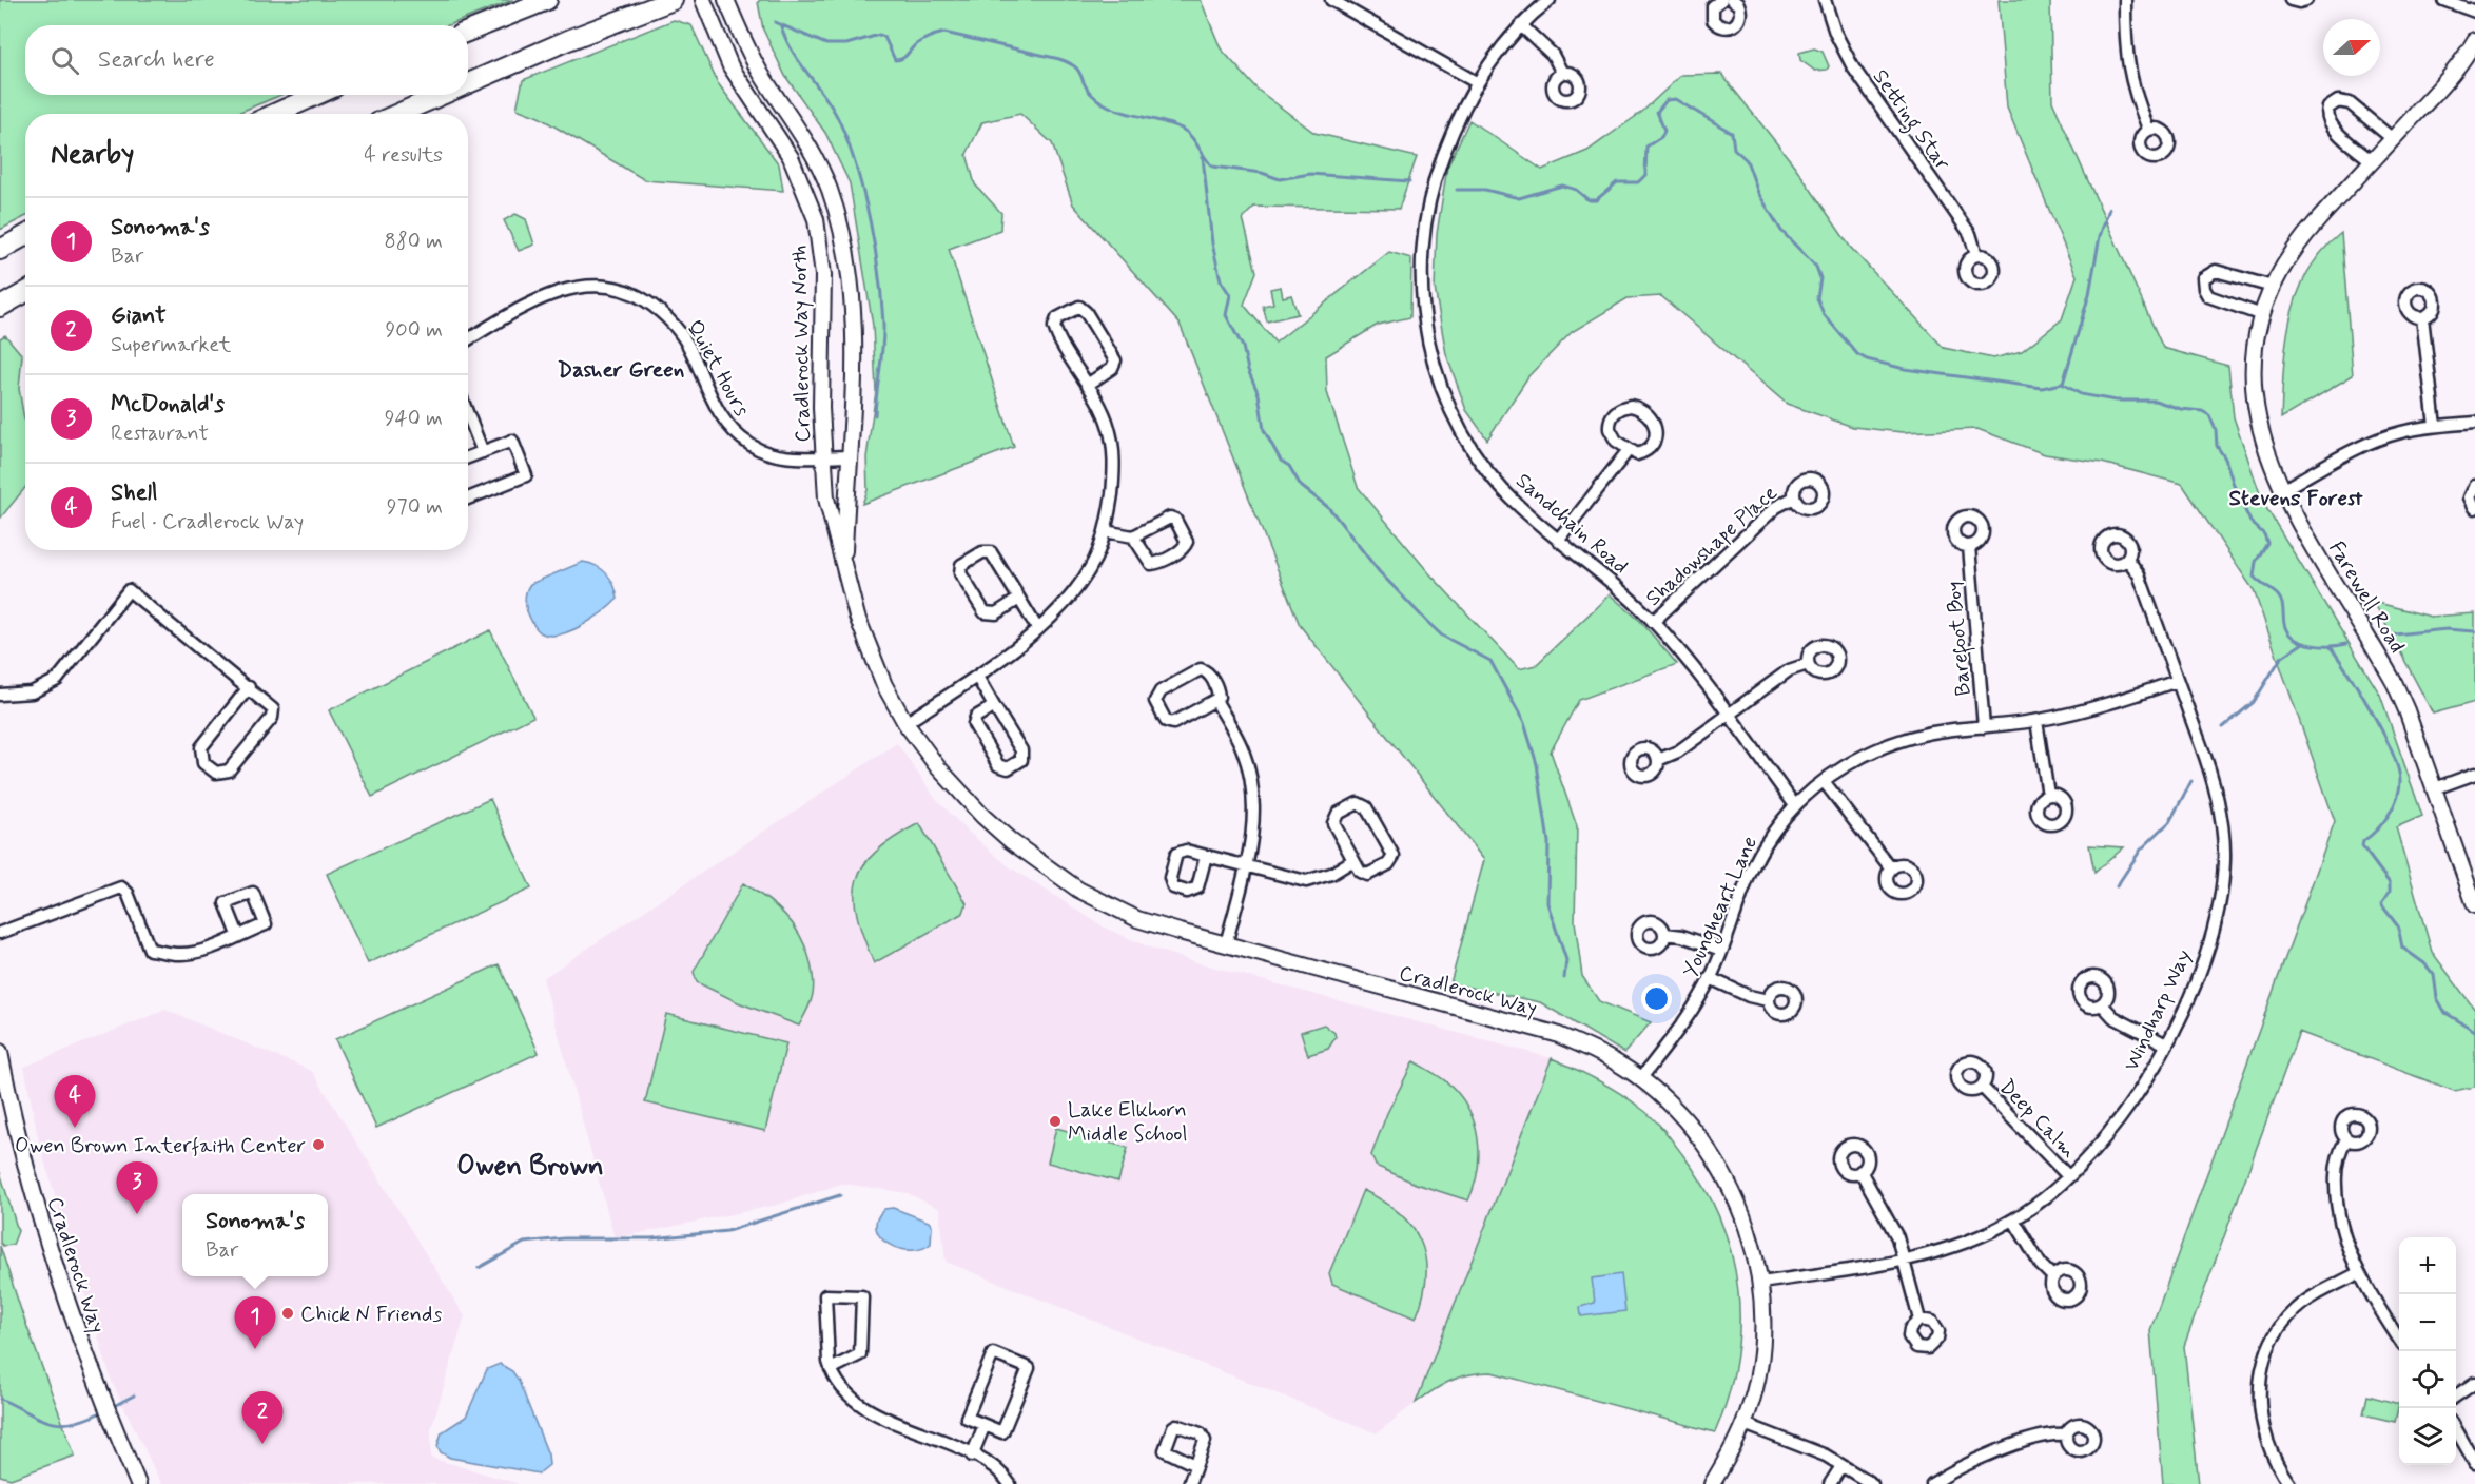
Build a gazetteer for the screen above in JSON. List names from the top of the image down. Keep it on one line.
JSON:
{"streets":{"street":["Setting Star","Cradlerock Way North","Quiet Hours","Sandchain Road","Shadowshape Place","Farewell Road","Barefoot Boy","Youngheart Lane","Cradlerock Way","Windharp Way","Deep Calm"]},"crossings":[["Cradlerock Way North","Quiet Hours"],["Cradlerock Way North","Cradlerock Way"],["Sandchain Road","Shadowshape Place"],["Sandchain Road","Youngheart Lane"],["Barefoot Boy","Youngheart Lane"],["Youngheart Lane","Cradlerock Way"],["Youngheart Lane","Windharp Way"],["Cradlerock Way","Windharp Way"],["Windharp Way","Deep Calm"]],"districts":["Dasher Green","Stevens Forest","Owen Brown"],"places":["Lake Elkhorn Middle School","Owen Brown Interfaith Center","Chick N Friends"],"north":"right","page":{"search":"Search here","heading":["Nearby","4 results"],"list":[{"mark":"1","name":"Sonoma's","note":"Bar","value":"880 m"},{"mark":"2","name":"Giant","note":"Supermarket","value":"900 m"},{"mark":"3","name":"McDonald's","note":"Restaurant","value":"940 m"},{"mark":"4","name":"Shell","note":"Fuel · Cradlerock Way","value":"970 m"}],"pins":["4","3","1","2"],"popup":["Sonoma's","Bar"],"map_buttons":["+","−"]}}
